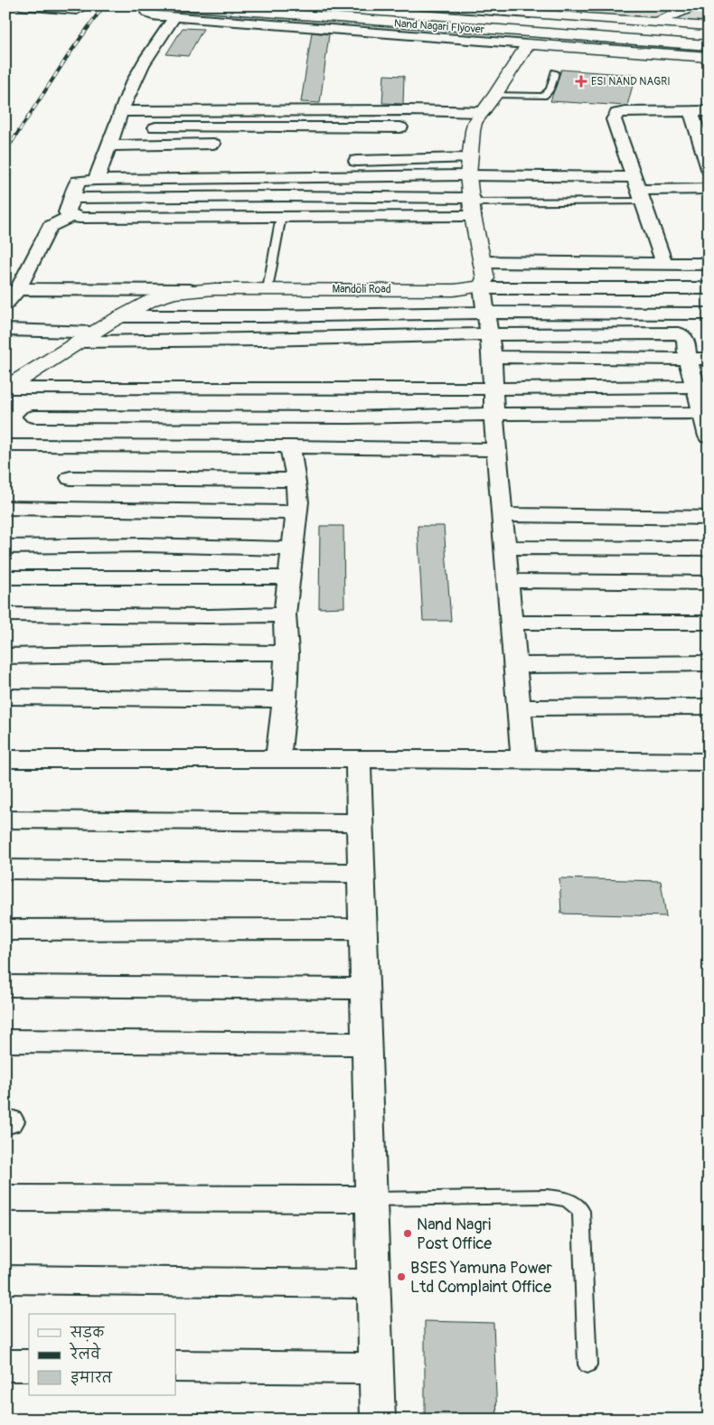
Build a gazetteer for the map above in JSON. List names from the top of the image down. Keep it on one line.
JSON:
{"streets":{"main road":["Nand Nagari Flyover","Mandoli Road"]},"places":{"health":["ESI NAND NAGRI"],"other":["Nand Nagri Post Office","BSES Yamuna Power Ltd Complaint Office"]},"legend":["सड़क","रेलवे","इमारत"]}
